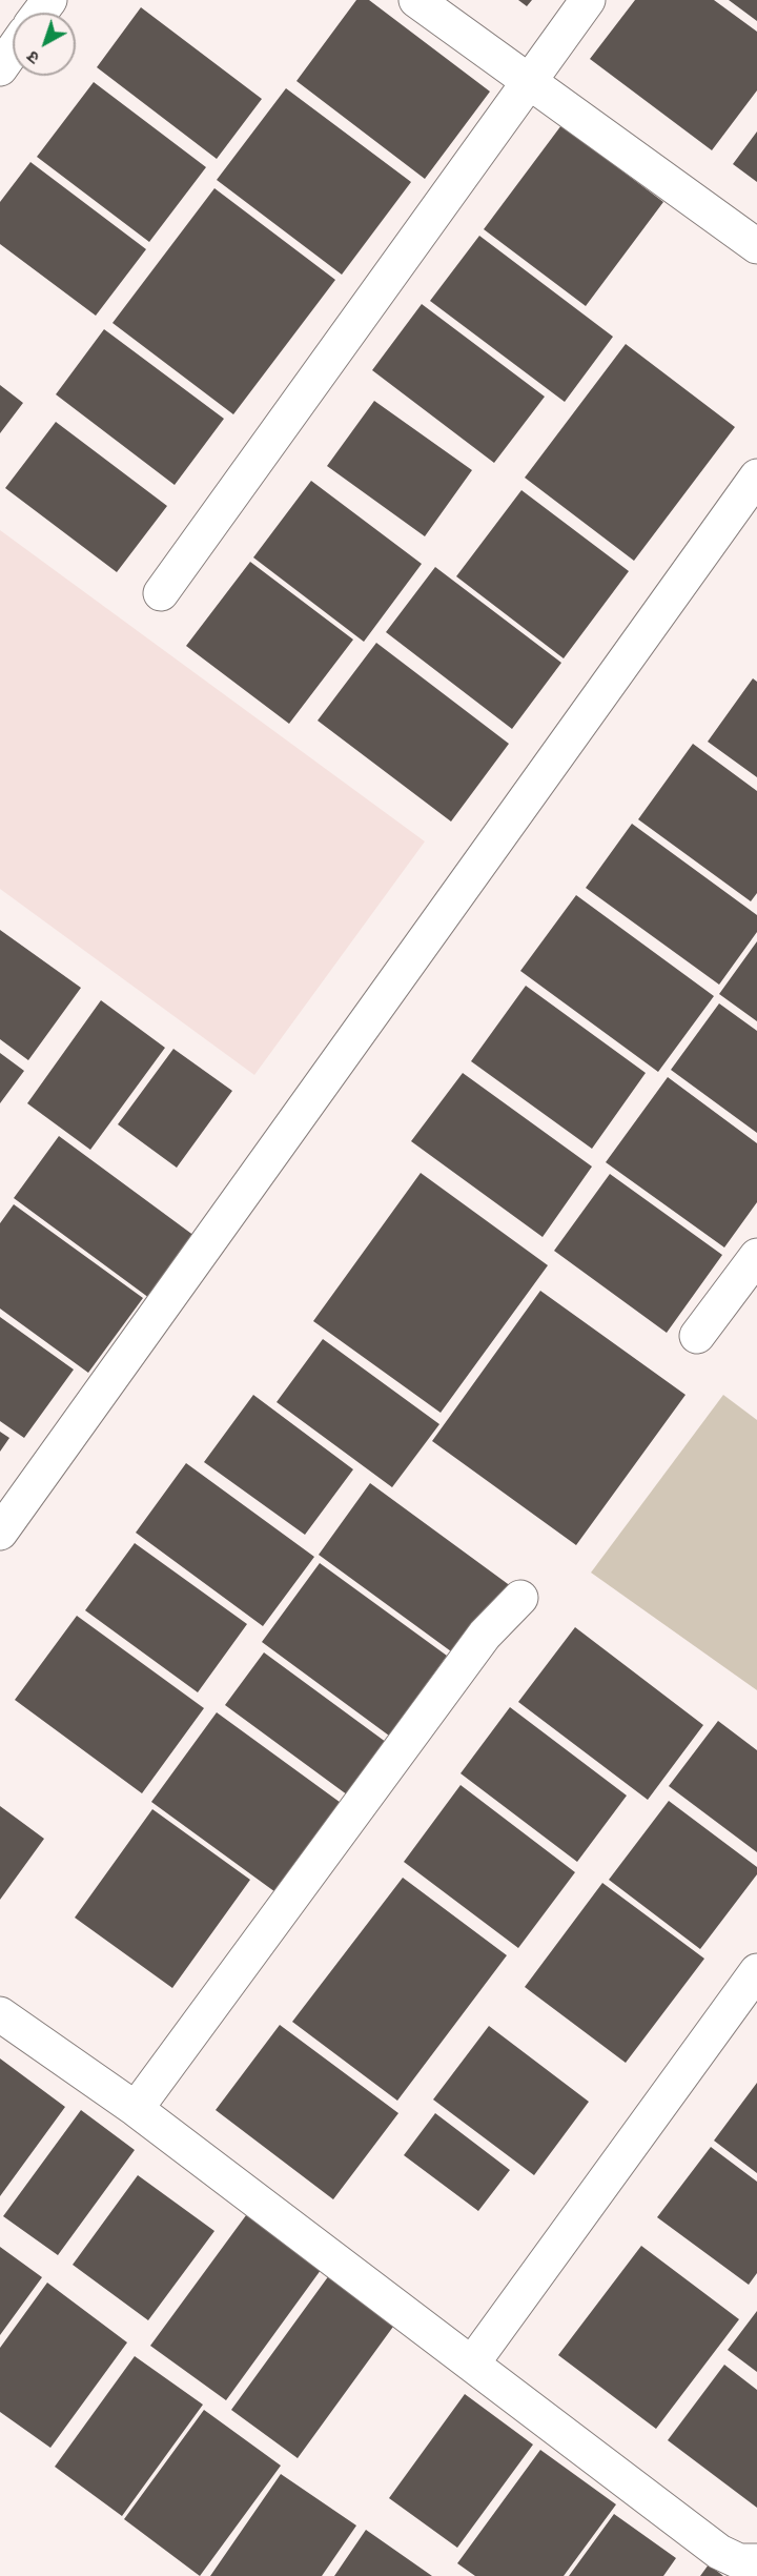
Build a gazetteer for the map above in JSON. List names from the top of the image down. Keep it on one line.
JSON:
{"north":"bottom left"}
